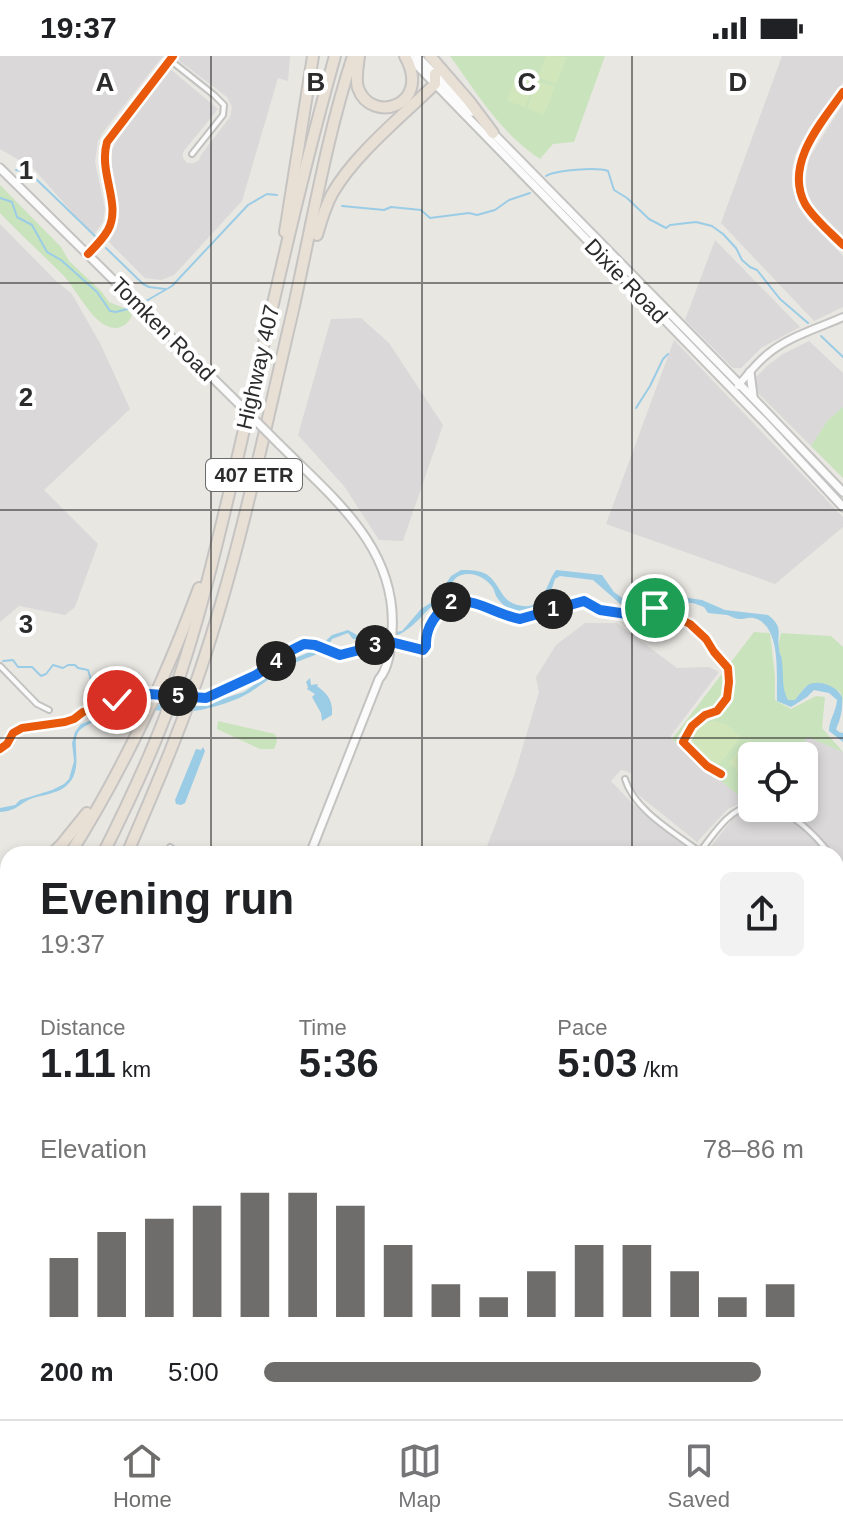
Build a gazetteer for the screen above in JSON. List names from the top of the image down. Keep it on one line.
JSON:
{"streets":{"highway":["Highway 407","407 ETR"],"main road":["Dixie Road","Tomken Road"]},"page":{"status":"19:37","pins":["2","1","3","4","5"],"heading":["Evening run","19:37"],"stats":[["Distance","1.11 km"],["Time","5:36"],["Pace","5:03 /km"]],"chart":["Elevation","78–86 m"],"list":[{"name":"200 m","note":"5:00"}],"tabs":["Home","Map","Saved"]},"grid":{"columns":["A","B","C","D"],"rows":["1","2","3"]}}
